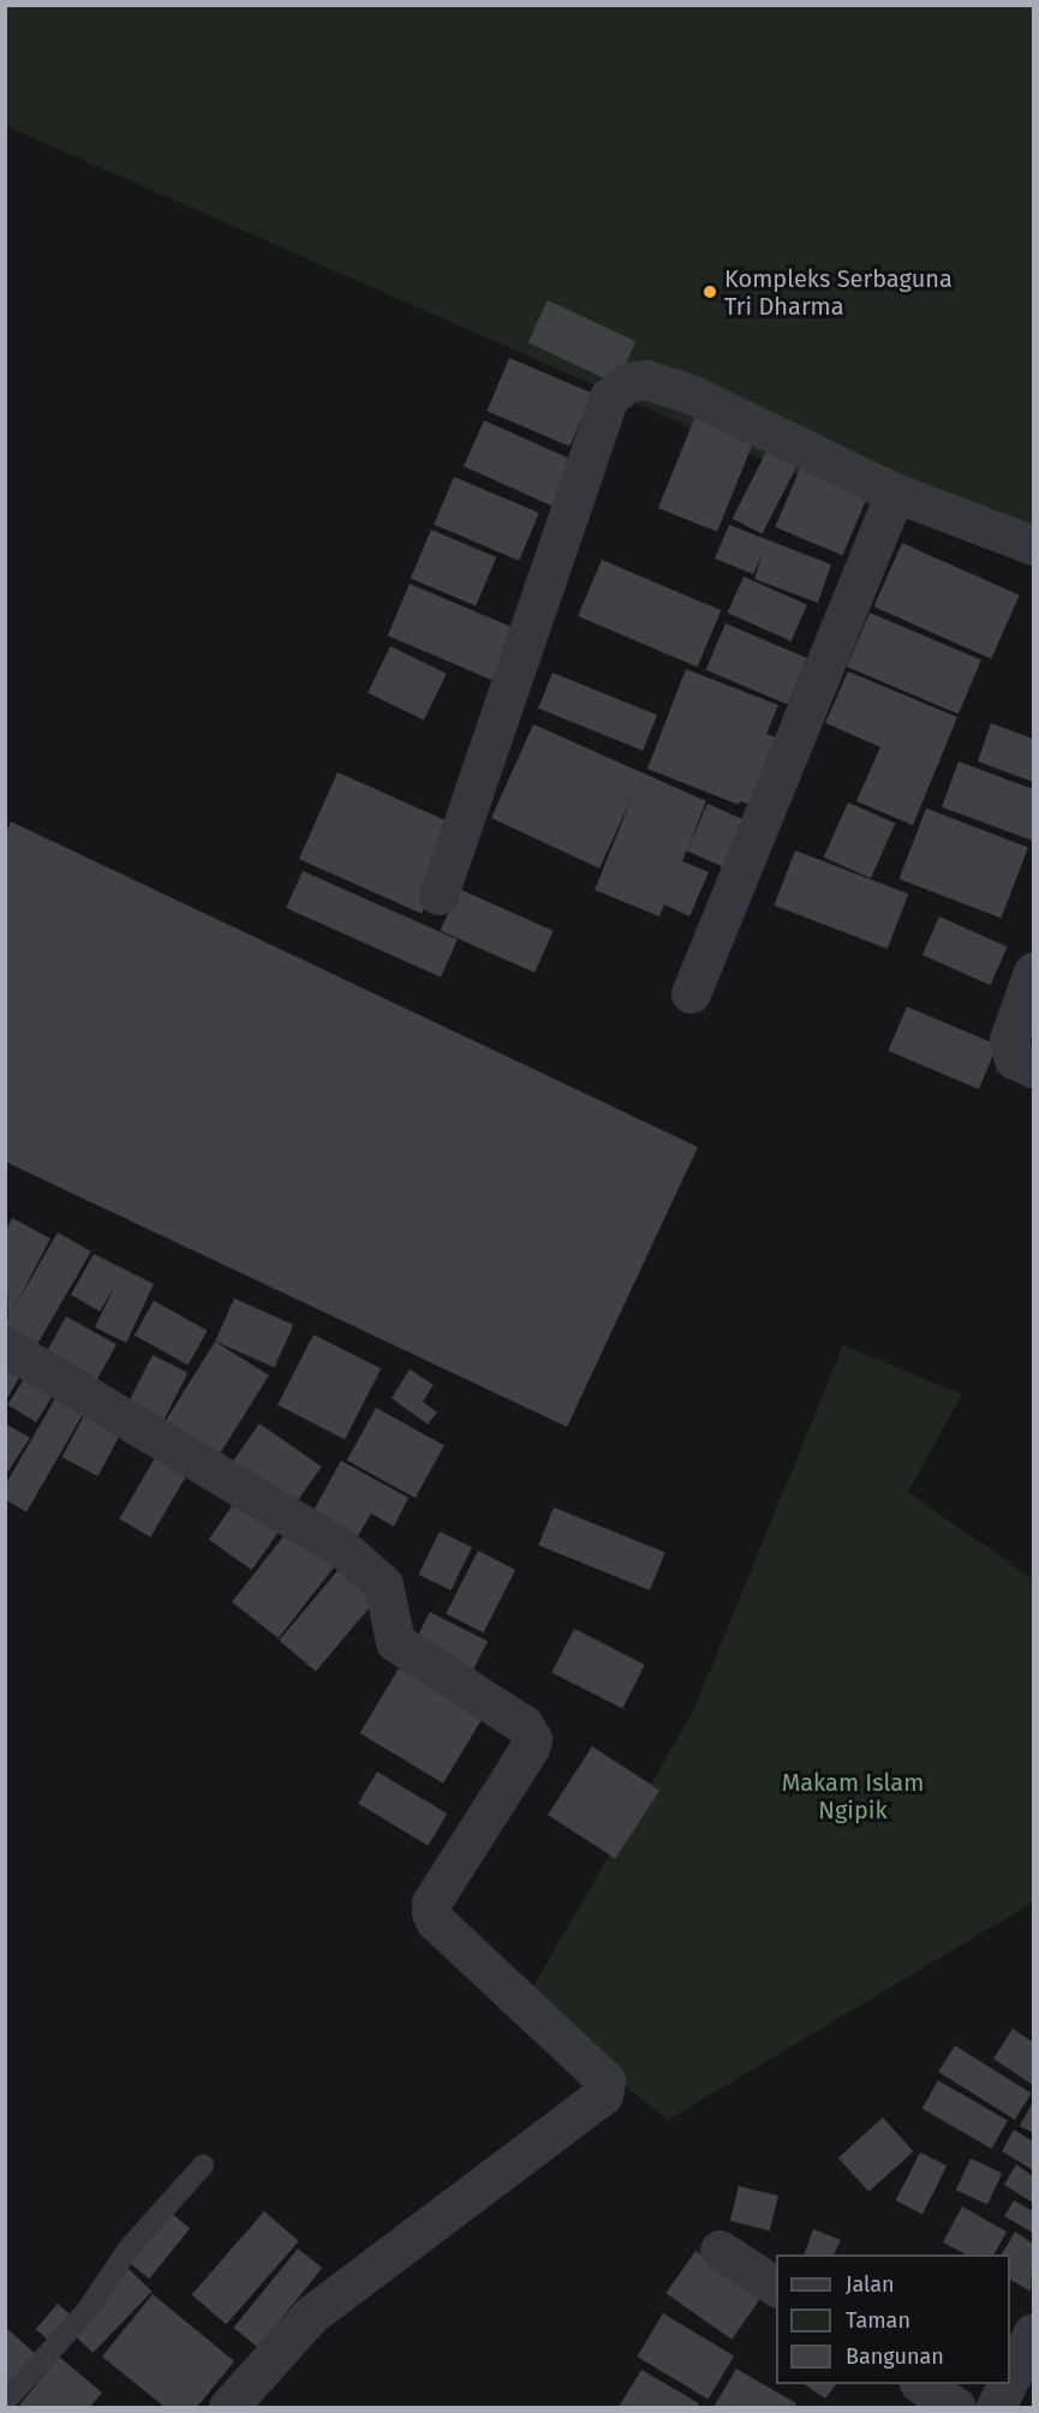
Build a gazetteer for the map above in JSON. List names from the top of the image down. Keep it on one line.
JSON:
{"parks":["Makam Islam Ngipik"],"places":["Kompleks Serbaguna Tri Dharma"],"legend":["Jalan","Taman","Bangunan"]}
